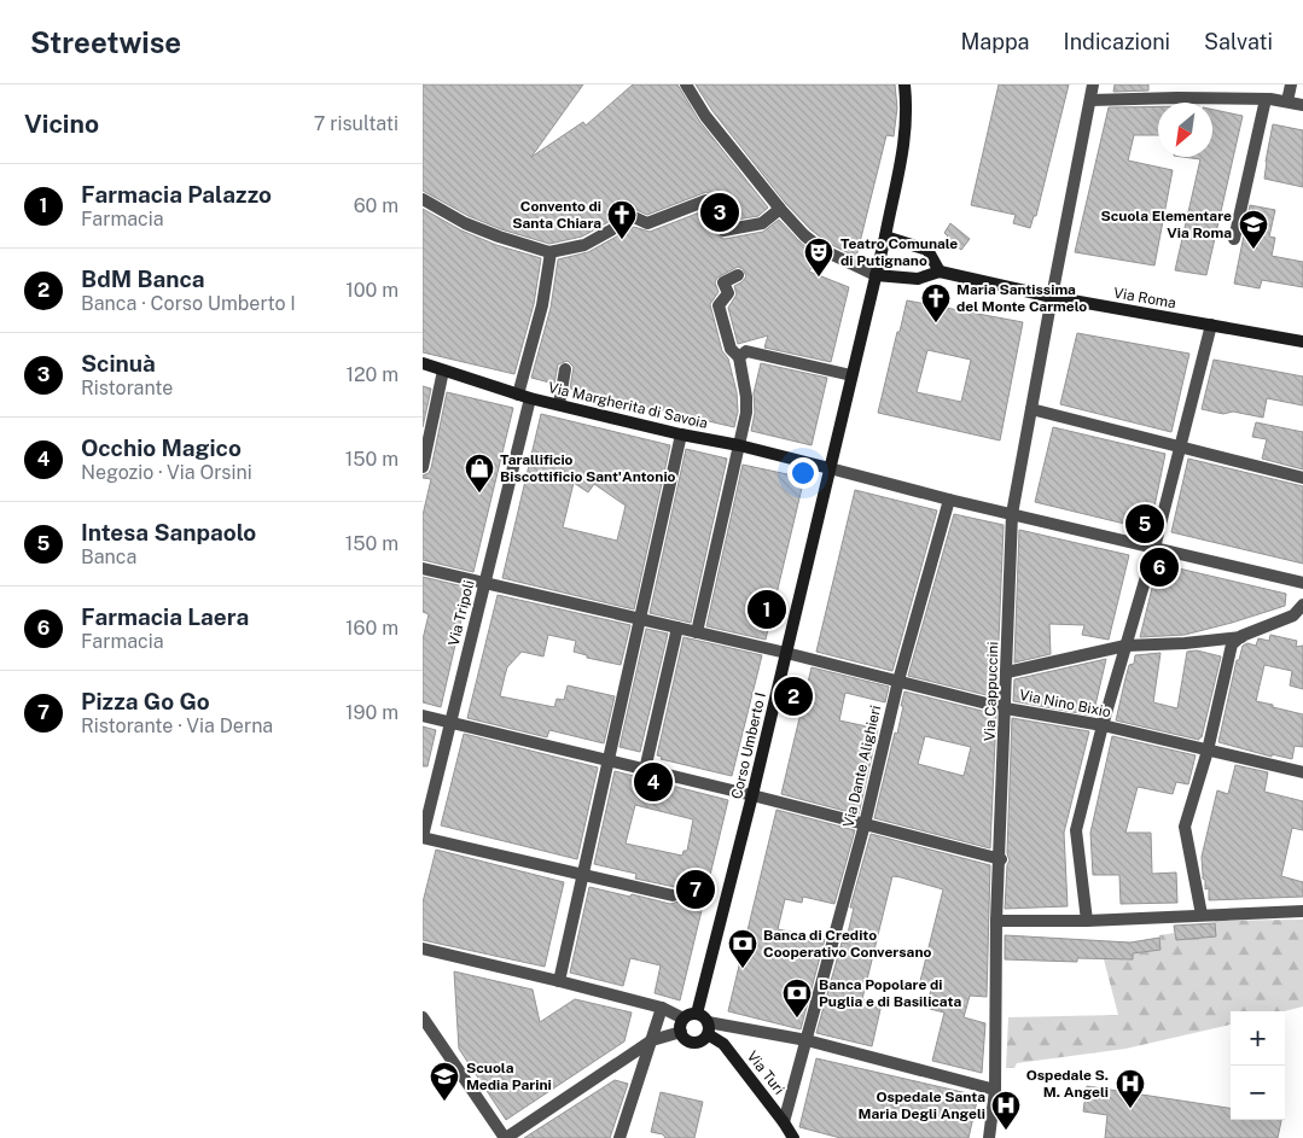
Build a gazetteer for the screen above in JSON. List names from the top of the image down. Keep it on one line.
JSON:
{"streets":{"street":["Via Roma","Via Margherita di Savoia","Via Tripoli","Via Cappuccini","Via Nino Bixio","Corso Umberto I","Via Dante Alighieri","Via Turi"]},"crossings":[["Via Roma","Via Cappuccini"],["Via Roma","Corso Umberto I"],["Via Margherita di Savoia","Via Tripoli"],["Via Margherita di Savoia","Corso Umberto I"],["Via Tripoli","Via Nino Bixio"],["Via Cappuccini","Via Nino Bixio"],["Via Nino Bixio","Corso Umberto I"],["Via Nino Bixio","Via Dante Alighieri"],["Corso Umberto I","Via Turi"],["Via Dante Alighieri","Via Turi"]],"places":{"church":["Convento di Santa Chiara","Maria Santissima del Monte Carmelo"],"school or university":["Scuola Elementare Via Roma","Scuola Media Parini"],"theatre":["Teatro Comunale di Putignano"],"shop":["Tarallificio Biscottificio Sant'Antonio"],"bank":["Banca di Credito Cooperativo Conversano","Banca Popolare di Puglia e di Basilicata"],"hospital":["Ospedale S. M. Angeli","Ospedale Santa Maria Degli Angeli"]},"north":"bottom left","page":{"header":"Streetwise","nav":["Mappa","Indicazioni","Salvati"],"heading":["Vicino","7 risultati"],"list":[{"mark":"1","name":"Farmacia Palazzo","note":"Farmacia","value":"60 m"},{"mark":"2","name":"BdM Banca","note":"Banca · Corso Umberto I","value":"100 m"},{"mark":"3","name":"Scinuà","note":"Ristorante","value":"120 m"},{"mark":"4","name":"Occhio Magico","note":"Negozio · Via Orsini","value":"150 m"},{"mark":"5","name":"Intesa Sanpaolo","note":"Banca","value":"150 m"},{"mark":"6","name":"Farmacia Laera","note":"Farmacia","value":"160 m"},{"mark":"7","name":"Pizza Go Go","note":"Ristorante · Via Derna","value":"190 m"}],"pins":["3","5","6","1","2","4","7"],"map_buttons":["+","−"]}}
